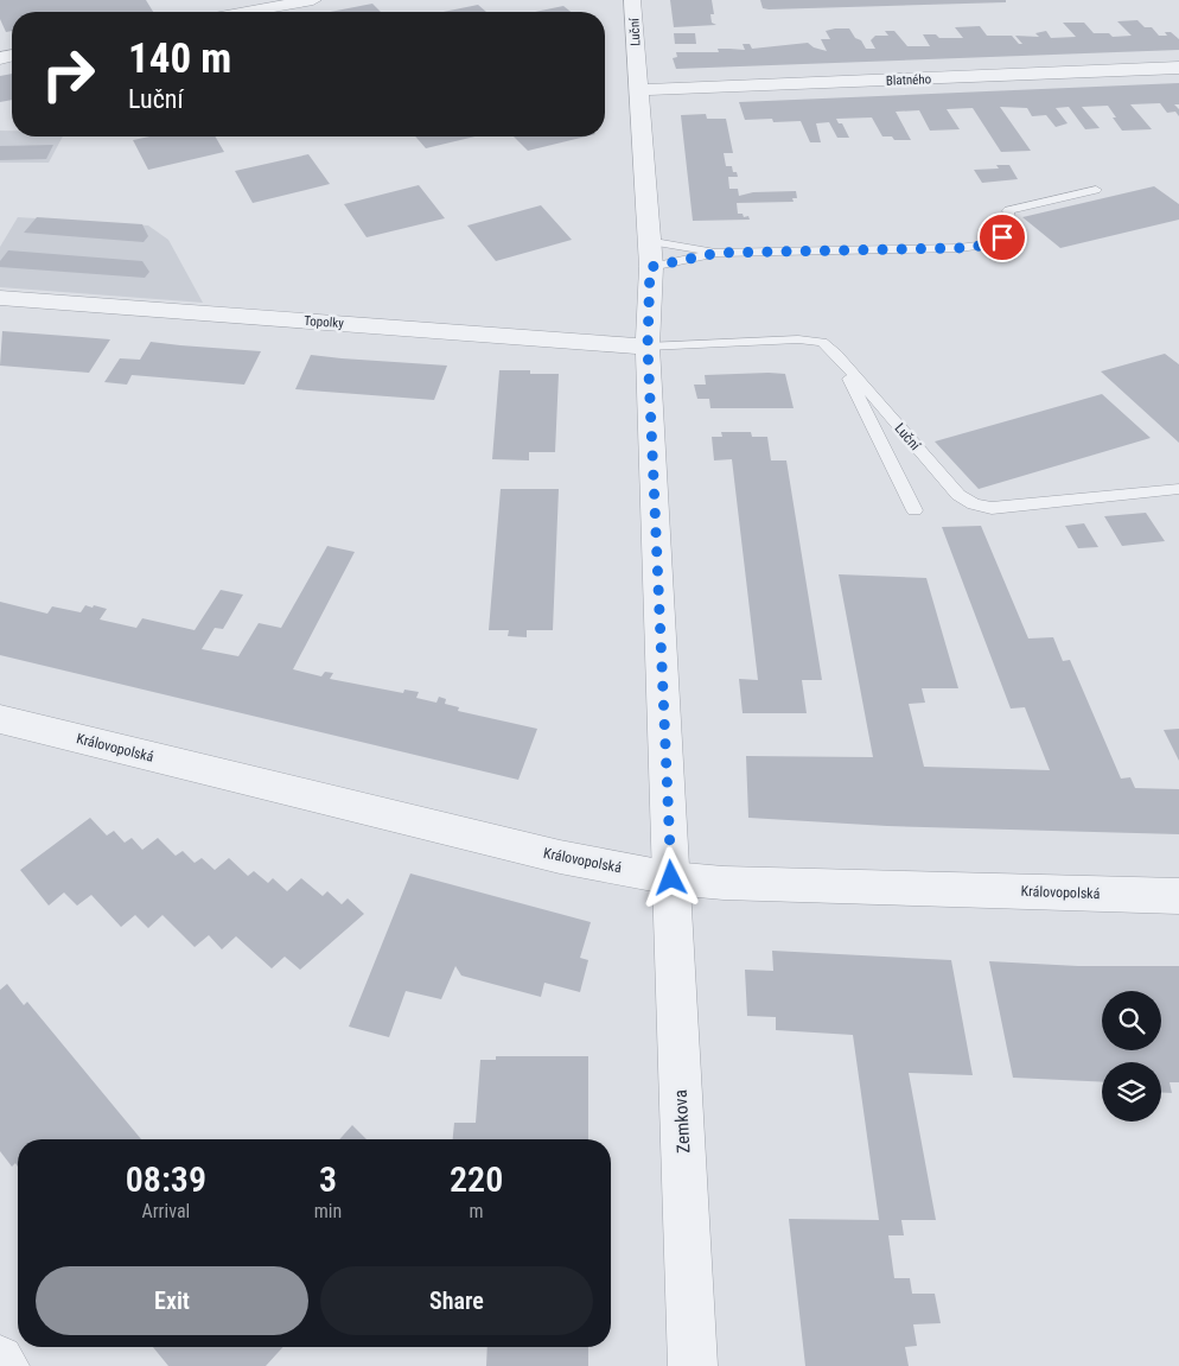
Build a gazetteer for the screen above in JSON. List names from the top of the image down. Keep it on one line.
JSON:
{"streets":{"street":["Luční","Blatného","Topolky","Královopolská","Zemkova"]},"crossings":[["Luční","Blatného"],["Luční","Topolky"],["Luční","Královopolská"],["Luční","Zemkova"],["Královopolská","Zemkova"]],"page":{"turn":["140 m","Luční"],"eta":["08:39","Arrival","3","min","220","m"],"buttons":["Exit","Share"]}}
